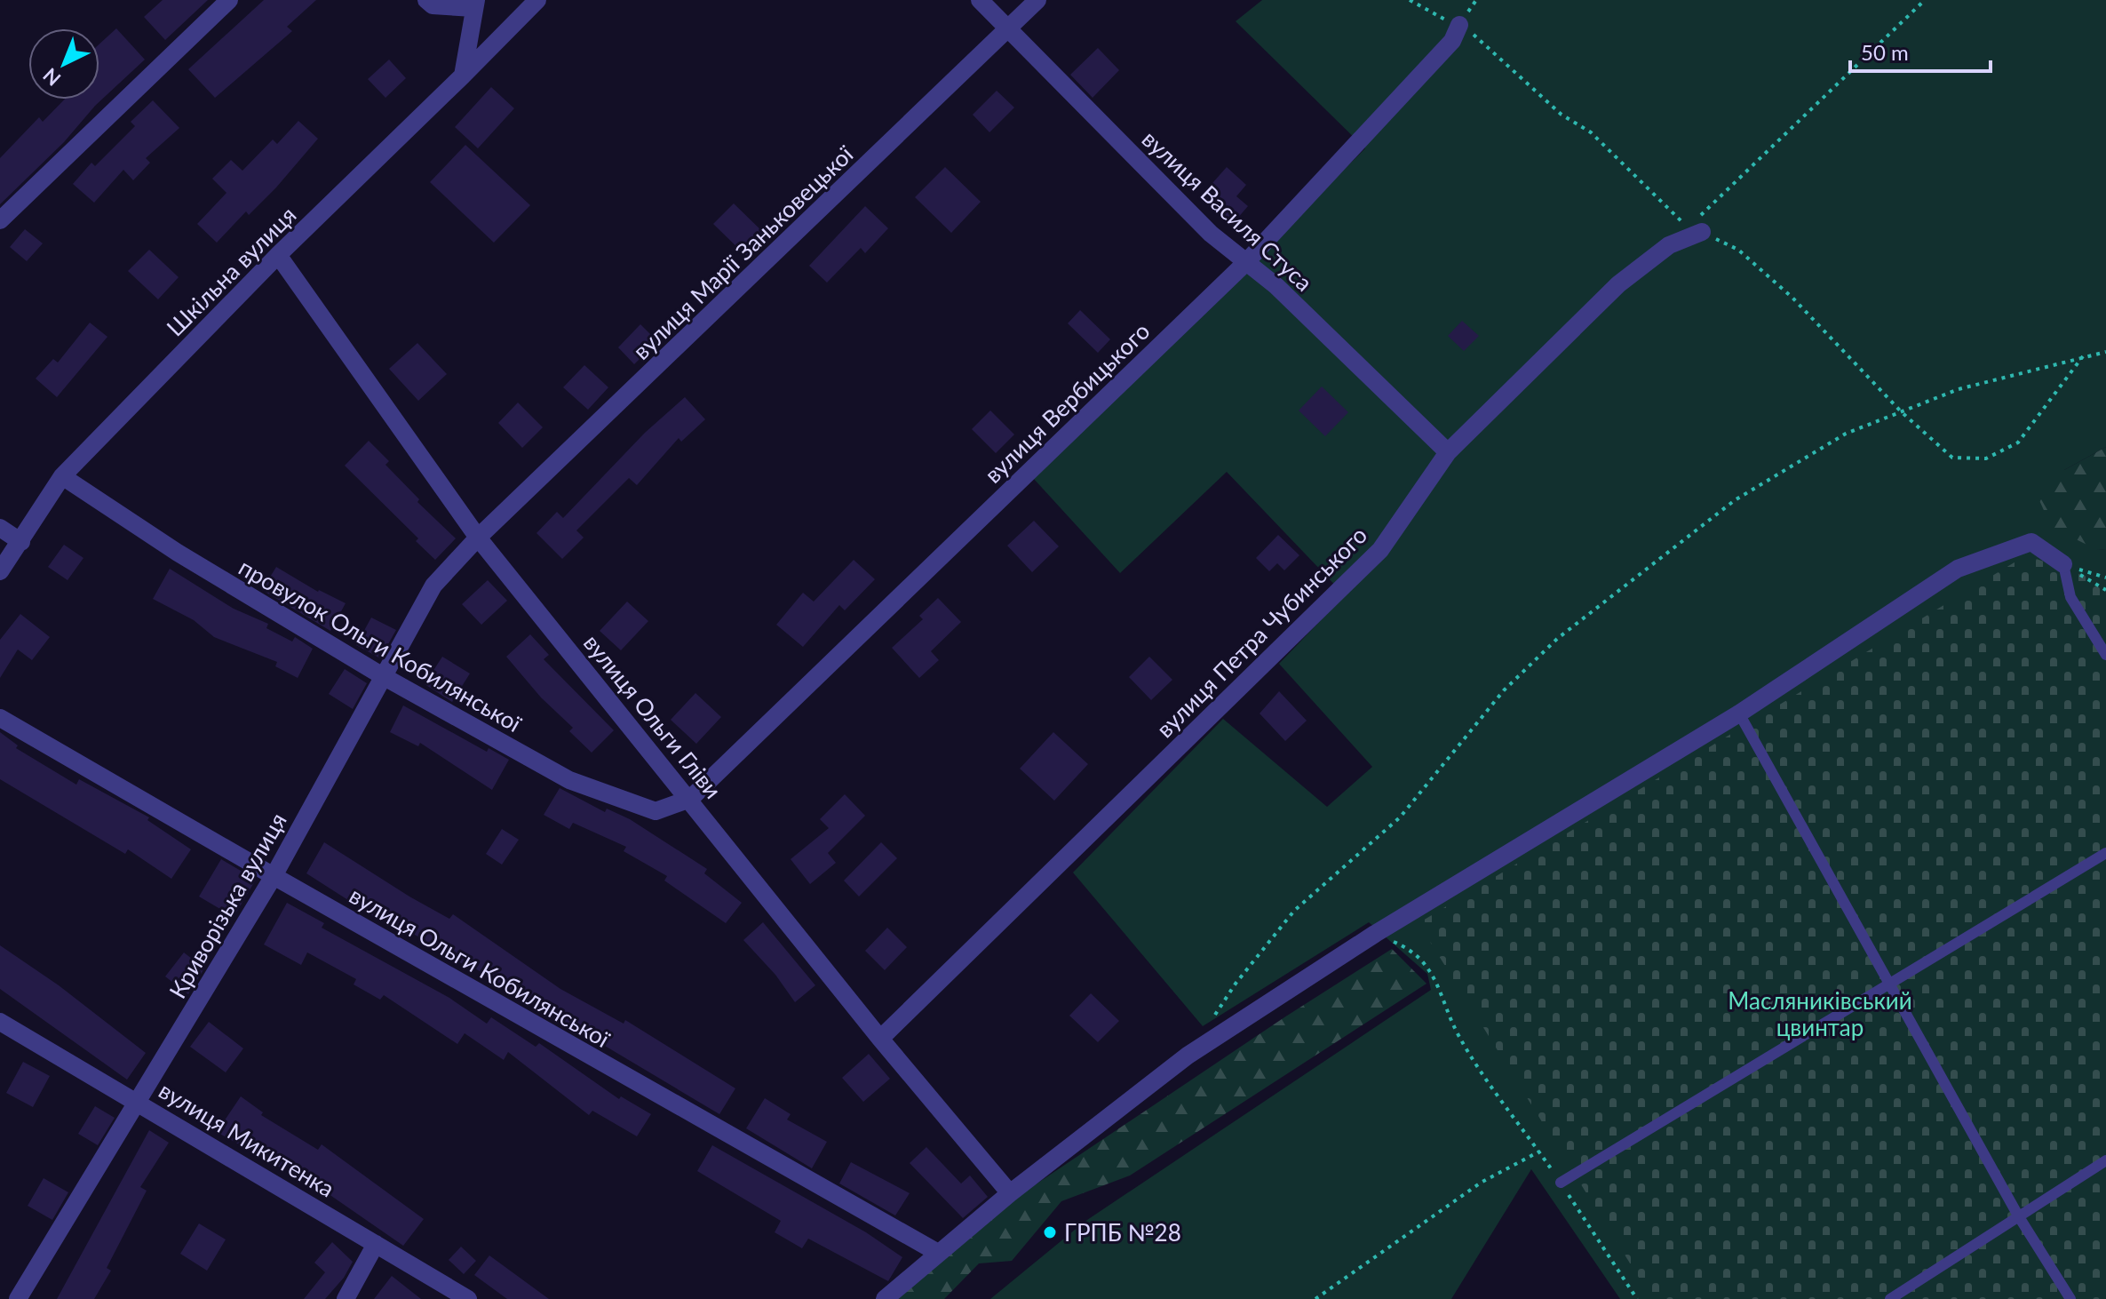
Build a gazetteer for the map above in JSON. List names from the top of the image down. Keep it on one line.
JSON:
{"streets":{"street":["вулиця Василя Стуса","вулиця Марії Заньковецької","Шкільна вулиця","вулиця Вербицького","вулиця Петра Чубинського","провулок Ольги Кобилянської","вулиця Ольги Гліви","Криворізька вулиця","вулиця Ольги Кобилянської","вулиця Микитенка"]},"crossings":[["вулиця Василя Стуса","вулиця Марії Заньковецької"],["вулиця Василя Стуса","вулиця Вербицького"],["вулиця Василя Стуса","вулиця Петра Чубинського"],["вулиця Марії Заньковецької","вулиця Ольги Гліви"],["вулиця Марії Заньковецької","Криворізька вулиця"],["Шкільна вулиця","провулок Ольги Кобилянської"],["Шкільна вулиця","вулиця Ольги Гліви"],["вулиця Вербицького","провулок Ольги Кобилянської"],["вулиця Вербицького","вулиця Ольги Гліви"],["вулиця Петра Чубинського","вулиця Ольги Гліви"],["провулок Ольги Кобилянської","вулиця Ольги Гліви"],["провулок Ольги Кобилянської","Криворізька вулиця"],["вулиця Ольги Гліви","Криворізька вулиця"],["Криворізька вулиця","вулиця Ольги Кобилянської"],["Криворізька вулиця","вулиця Микитенка"]],"parks":["Масляниківський цвинтар"],"places":["ГРПБ №28"],"scale_bar":"50 m","north":"bottom left"}
